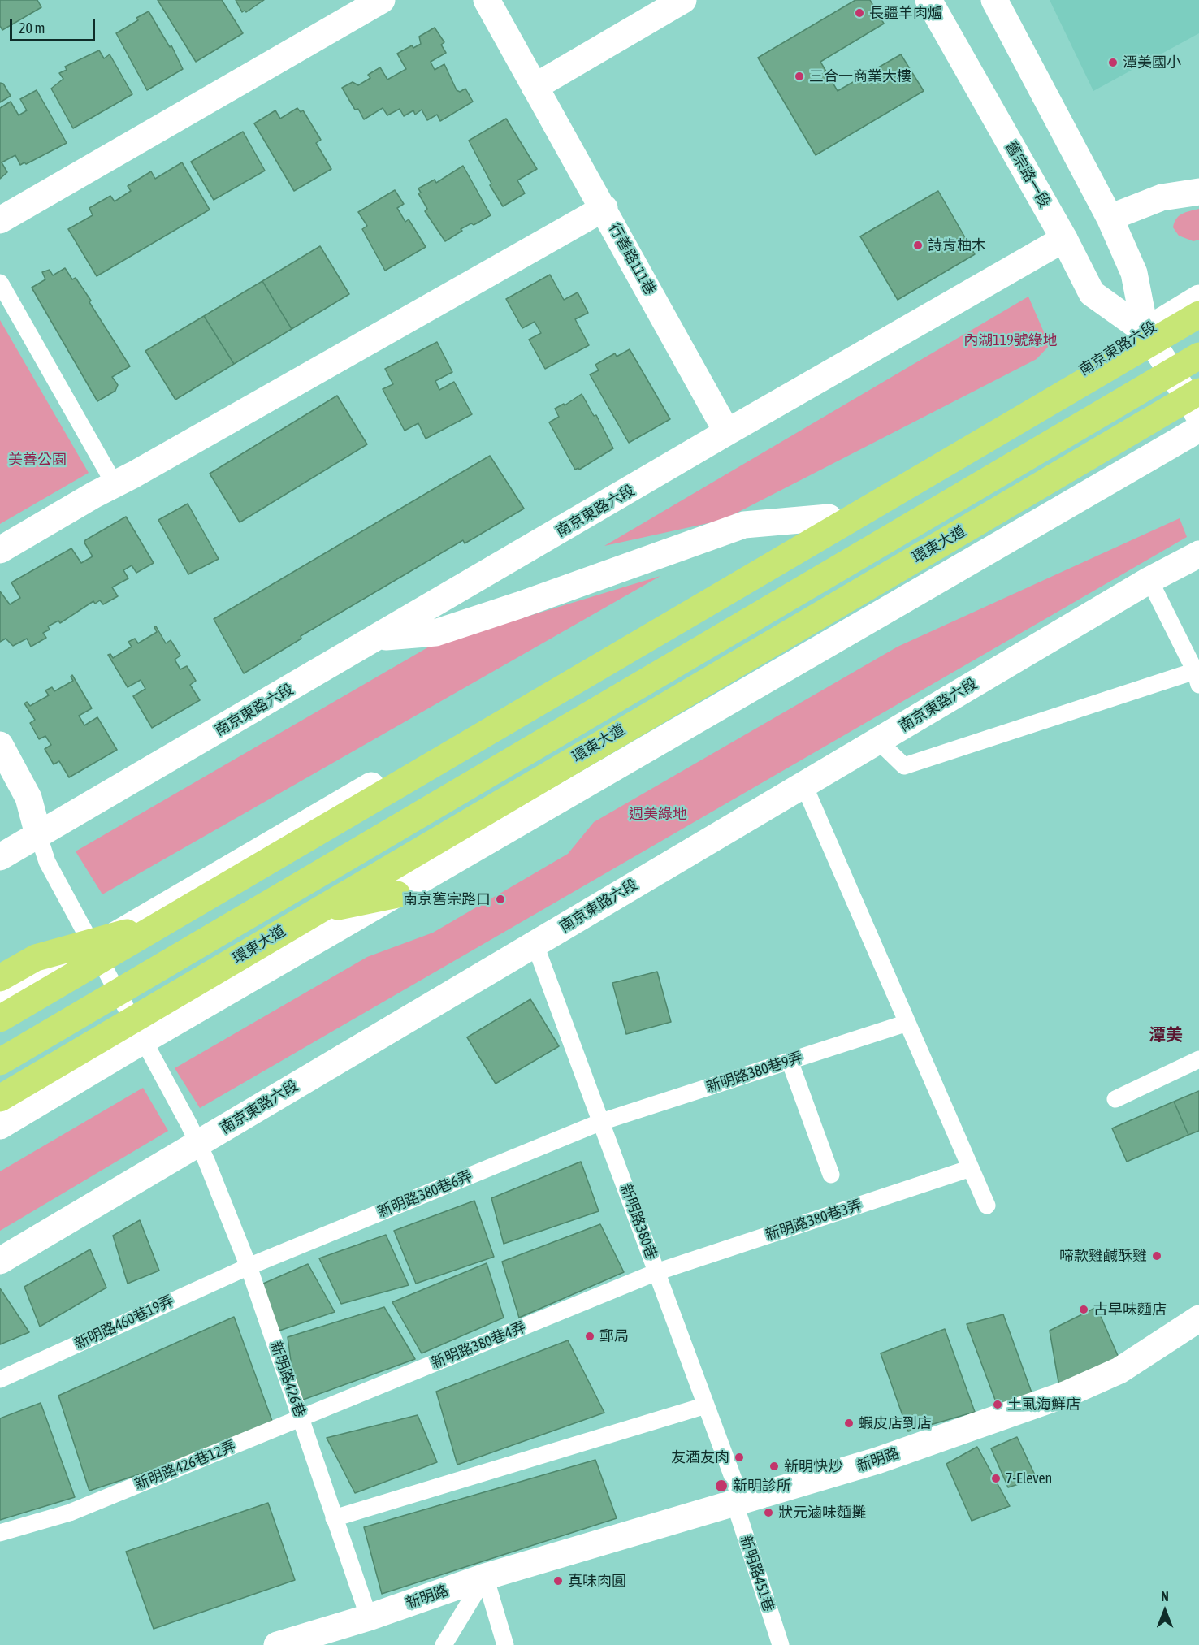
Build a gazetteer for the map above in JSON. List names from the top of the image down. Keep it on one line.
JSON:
{"streets":{"highway":["環東大道"],"street":["舊宗路一段","行善路111巷","南京東路六段","新明路"],"lane":["新明路380巷9弄","新明路380巷6弄","新明路380巷3弄","新明路380巷","新明路460巷19弄","新明路380巷4弄","新明路426巷","新明路426巷12弄","新明路451巷"]},"crossings":[["舊宗路一段","南京東路六段"],["行善路111巷","南京東路六段"],["南京東路六段","新明路380巷"],["南京東路六段","新明路426巷"],["新明路380巷9弄","新明路380巷6弄"],["新明路380巷9弄","新明路380巷"],["新明路380巷6弄","新明路380巷"],["新明路380巷6弄","新明路460巷19弄"],["新明路380巷6弄","新明路426巷"],["新明路380巷3弄","新明路380巷"],["新明路380巷3弄","新明路380巷4弄"],["新明路380巷","新明路380巷4弄"],["新明路380巷","新明路"],["新明路380巷","新明路451巷"],["新明路460巷19弄","新明路426巷"],["新明路380巷4弄","新明路426巷"],["新明路380巷4弄","新明路426巷12弄"],["新明路426巷","新明路"],["新明路426巷","新明路426巷12弄"],["新明路","新明路451巷"]],"districts":["潭美"],"parks":["內湖119號綠地","美善公園","週美綠地"],"places":["長疆羊肉爐","潭美國小","三合一商業大樓","詩肯柚木","南京舊宗路口","啼款雞鹹酥雞","古早味麵店","郵局","土虱海鮮店","蝦皮店到店","友酒友肉","新明快炒","7-Eleven","新明診所","狀元滷味麵攤","真味肉圓"],"scale_bar":"20 m","north":"top"}
